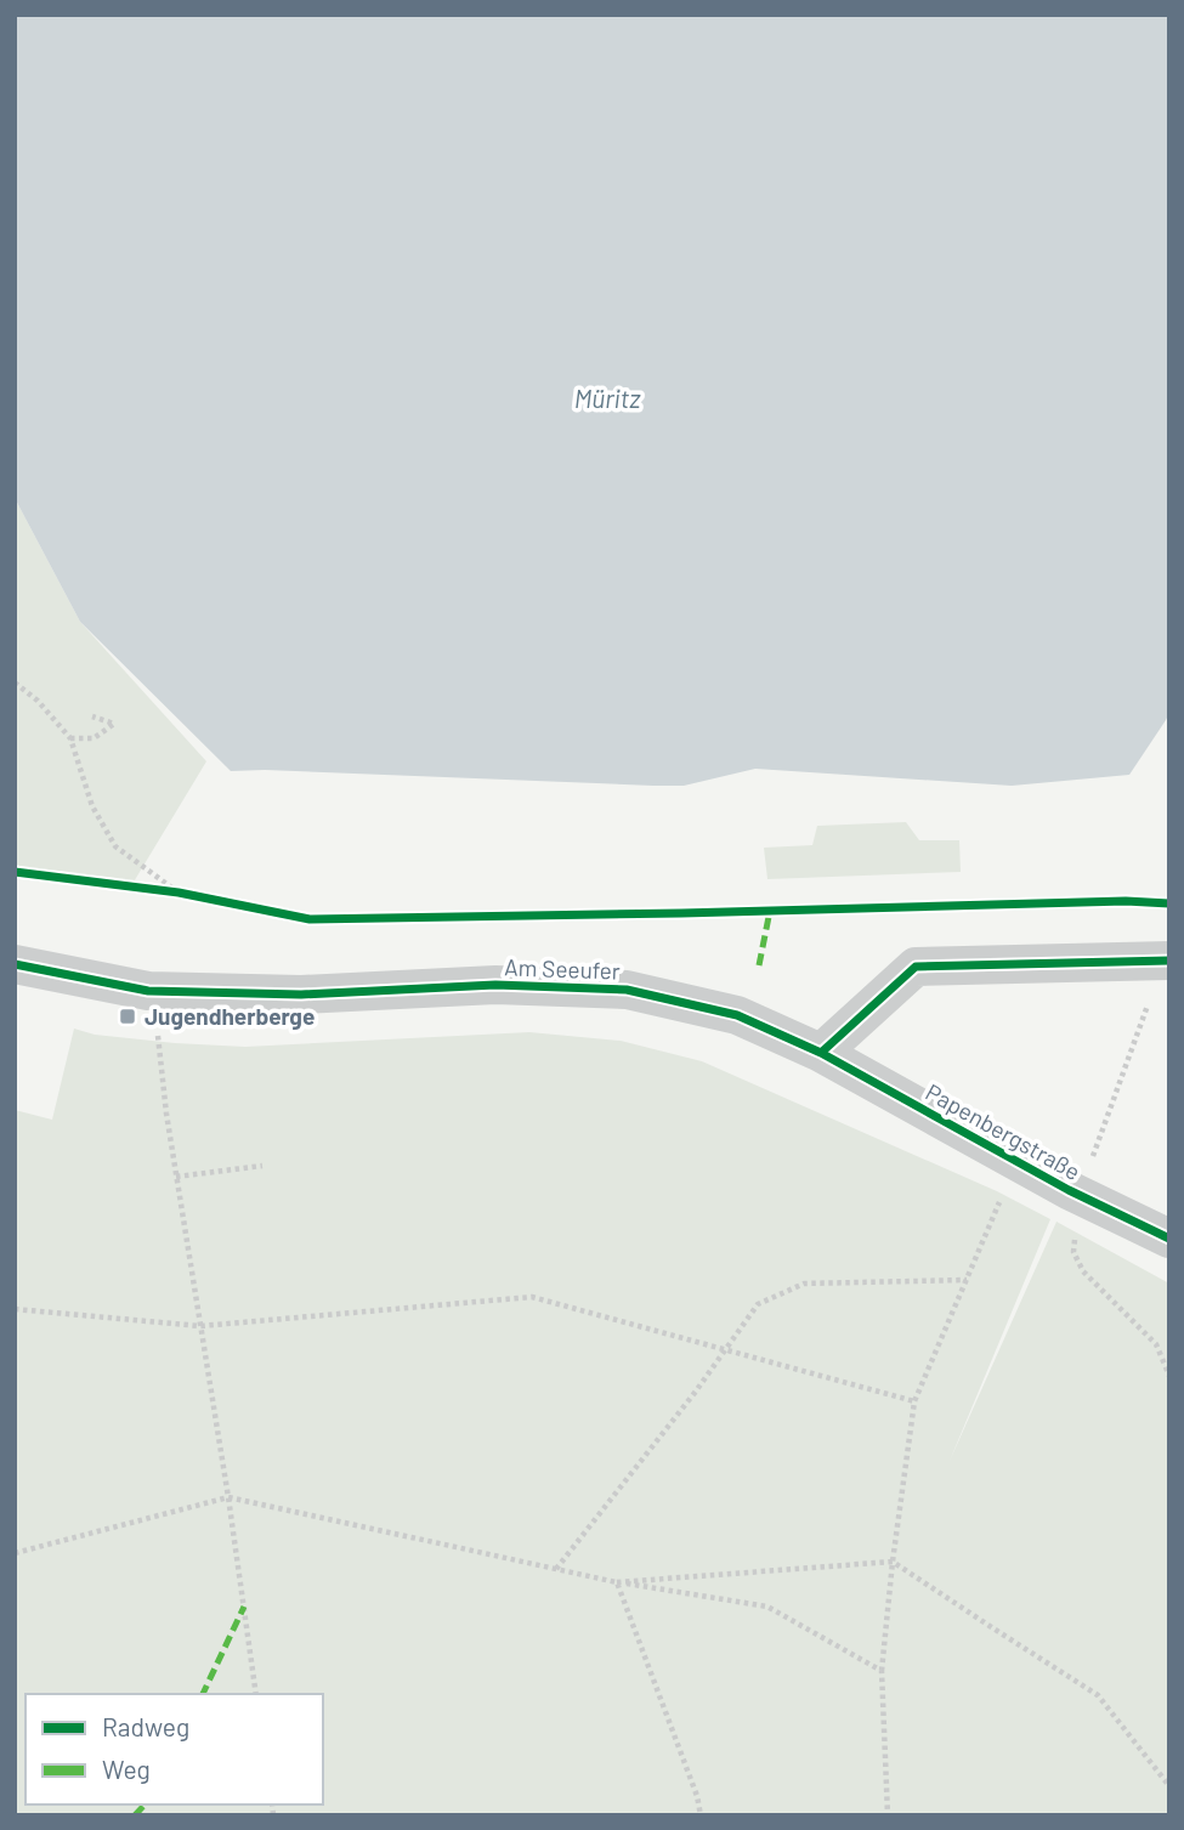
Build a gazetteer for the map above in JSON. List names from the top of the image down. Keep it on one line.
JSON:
{"streets":{"street":["Am Seeufer","Papenbergstraße"]},"crossings":[["Am Seeufer","Papenbergstraße"]],"water":["Müritz"],"places":{"transit":["Jugendherberge"]},"legend":["Radweg","Weg"]}
